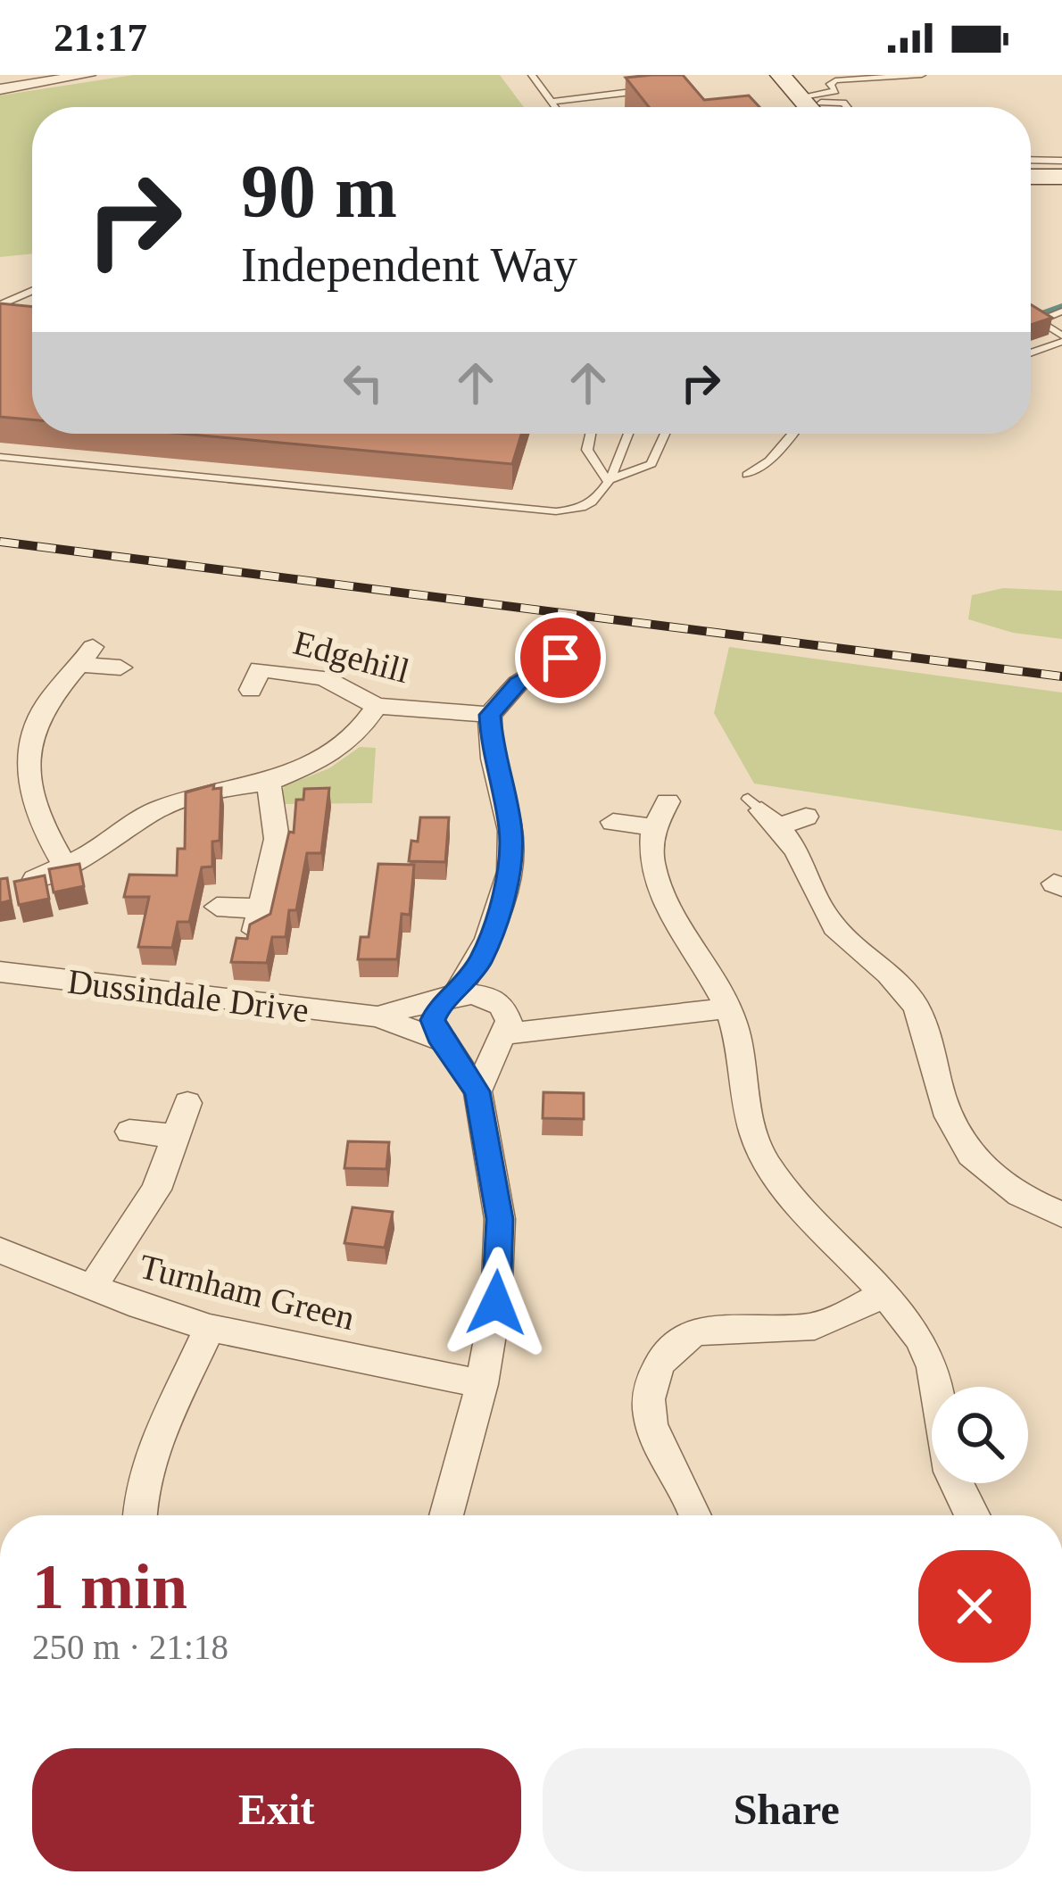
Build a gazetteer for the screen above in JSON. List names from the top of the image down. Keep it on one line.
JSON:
{"streets":{"street":["Edgehill","Dussindale Drive","Turnham Green"]},"page":{"status":"21:17","turn":["90 m","Independent Way"],"heading":["1 min","250 m · 21:18"],"buttons":["Exit","Share"]}}
